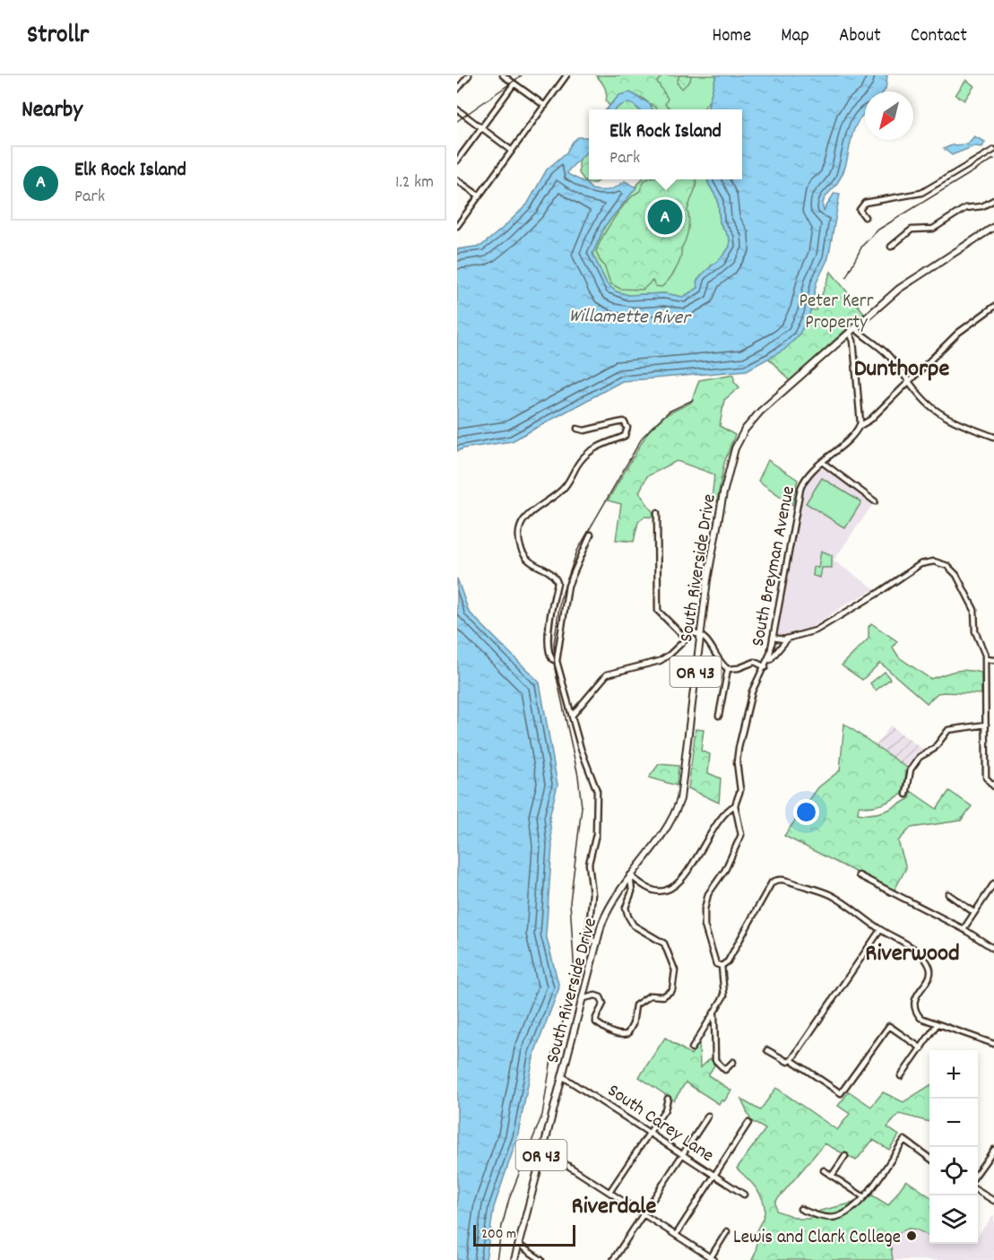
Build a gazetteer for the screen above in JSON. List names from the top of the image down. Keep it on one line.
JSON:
{"streets":{"main road":["South Riverside Drive","OR 43"],"street":["South Breyman Avenue","South Carey Lane"]},"crossings":[["South Riverside Drive","South Carey Lane"]],"districts":["Dunthorpe","Riverwood","Riverdale"],"water":["Willamette River"],"parks":["Peter Kerr Property"],"places":["Lewis and Clark College"],"scale_bar":"200 m","north":"bottom left","page":{"header":"Strollr","nav":["Home","Map","About","Contact"],"heading":"Nearby","popup":["Elk Rock Island","Park"],"list":[{"mark":"A","name":"Elk Rock Island","note":"Park","value":"1.2 km"}],"pins":"A","map_buttons":["+","−"],"scale":"200 m"}}
